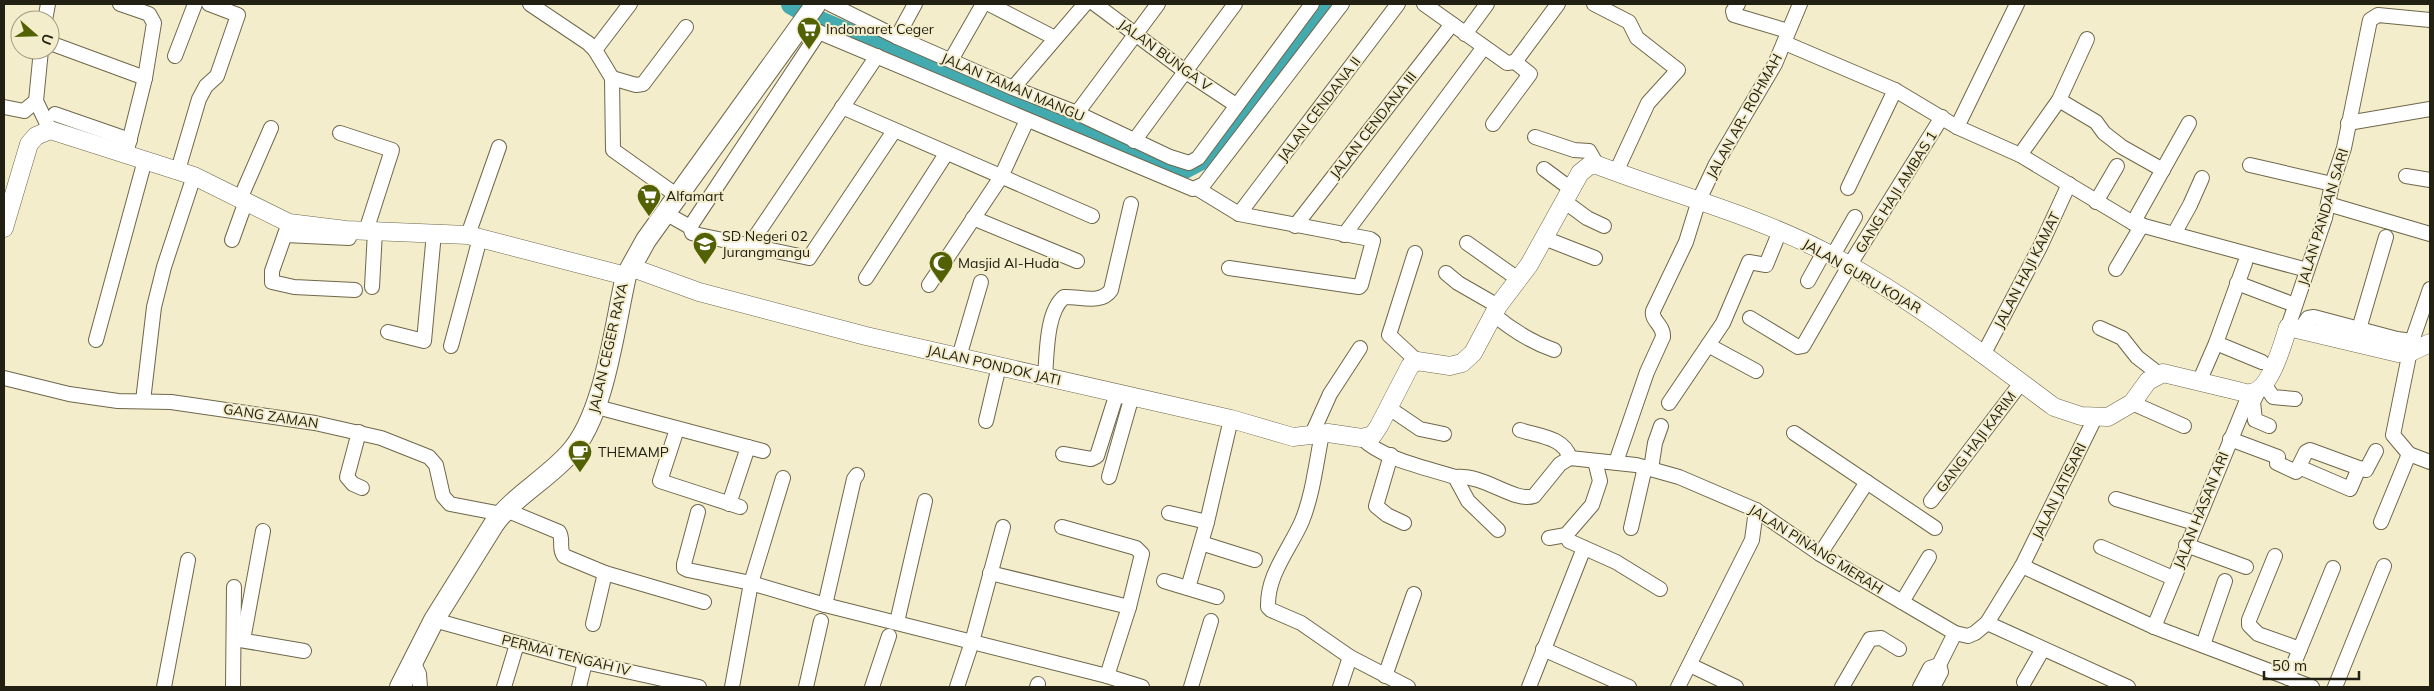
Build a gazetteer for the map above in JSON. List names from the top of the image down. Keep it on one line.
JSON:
{"streets":{"main road":["JALAN CEGER RAYA"],"street":["JALAN BUNGA V","JALAN TAMAN MANGU","JALAN CENDANA II","JALAN AR- ROHMAH","JALAN CENDANA III","GANG HAJI AMBAS 1","JALAN PANDAN SARI","JALAN HAJI KAMAT","JALAN GURU KOJAR","JALAN PONDOK JATI","GANG ZAMAN","GANG HAJI KARIM","JALAN JATISARI","JALAN HASAN ARI","JALAN PINANG MERAH","PERMAI TENGAH IV"]},"crossings":[["JALAN BUNGA V","JALAN TAMAN MANGU"],["JALAN AR- ROHMAH","JALAN GURU KOJAR"],["JALAN AR- ROHMAH","JALAN PINANG MERAH"],["GANG HAJI AMBAS 1","JALAN GURU KOJAR"],["JALAN HAJI KAMAT","JALAN GURU KOJAR"],["JALAN GURU KOJAR","GANG HAJI KARIM"],["JALAN GURU KOJAR","JALAN JATISARI"],["JALAN CEGER RAYA","JALAN PONDOK JATI"],["JALAN CEGER RAYA","GANG ZAMAN"],["JALAN CEGER RAYA","PERMAI TENGAH IV"]],"places":{"supermarket":["Indomaret Ceger","Alfamart"],"school or university":["SD Negeri 02 Jurangmangu"],"mosque":["Masjid Al-Huda"],"cafe":["THEMAMP"]},"scale_bar":"50 m","north":"right"}
